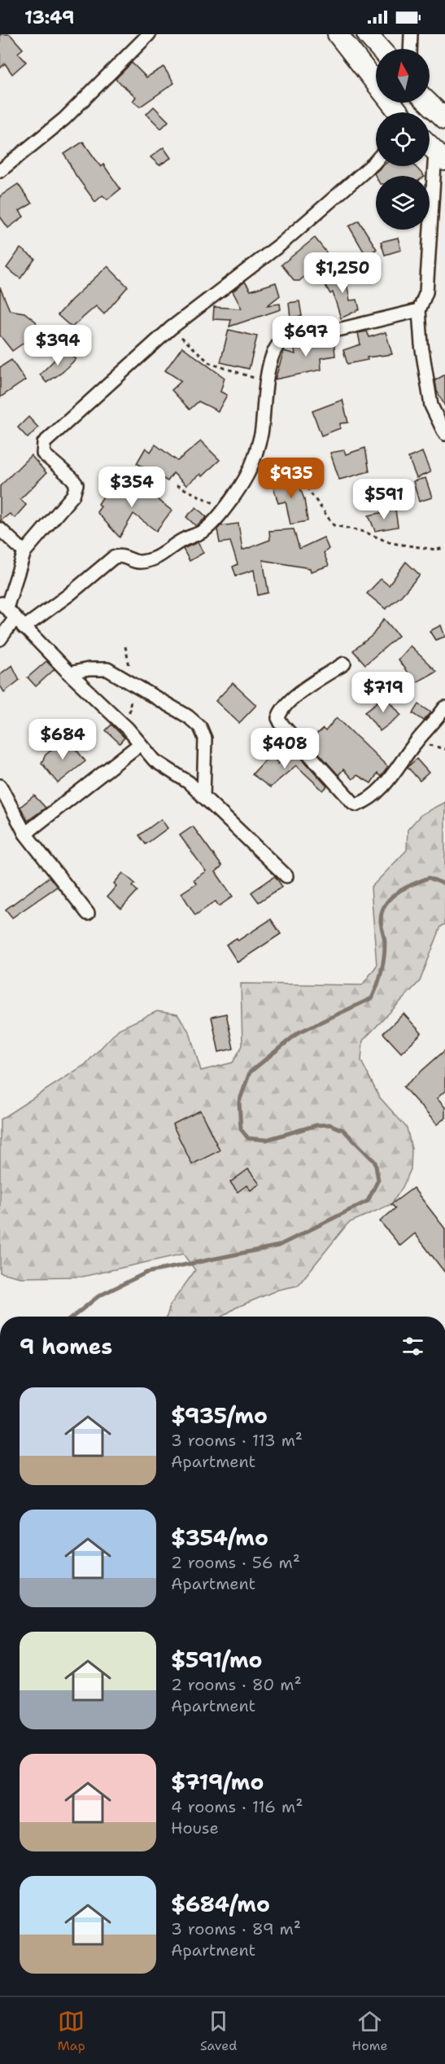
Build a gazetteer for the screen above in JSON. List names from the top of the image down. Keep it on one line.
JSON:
{"north":"top","page":{"status":"13:49","price":["$1,250","$697","$394","$935","$354","$591","$719","$684","$408"],"heading":"9 homes","list":[{"name":"$935/mo","note":"3 rooms · 113 m² · Apartment"},{"name":"$354/mo","note":"2 rooms · 56 m² · Apartment"},{"name":"$591/mo","note":"2 rooms · 80 m² · Apartment"},{"name":"$719/mo","note":"4 rooms · 116 m² · House"},{"name":"$684/mo","note":"3 rooms · 89 m² · Apartment"}],"tabs":["Map","Saved","Home"]}}
